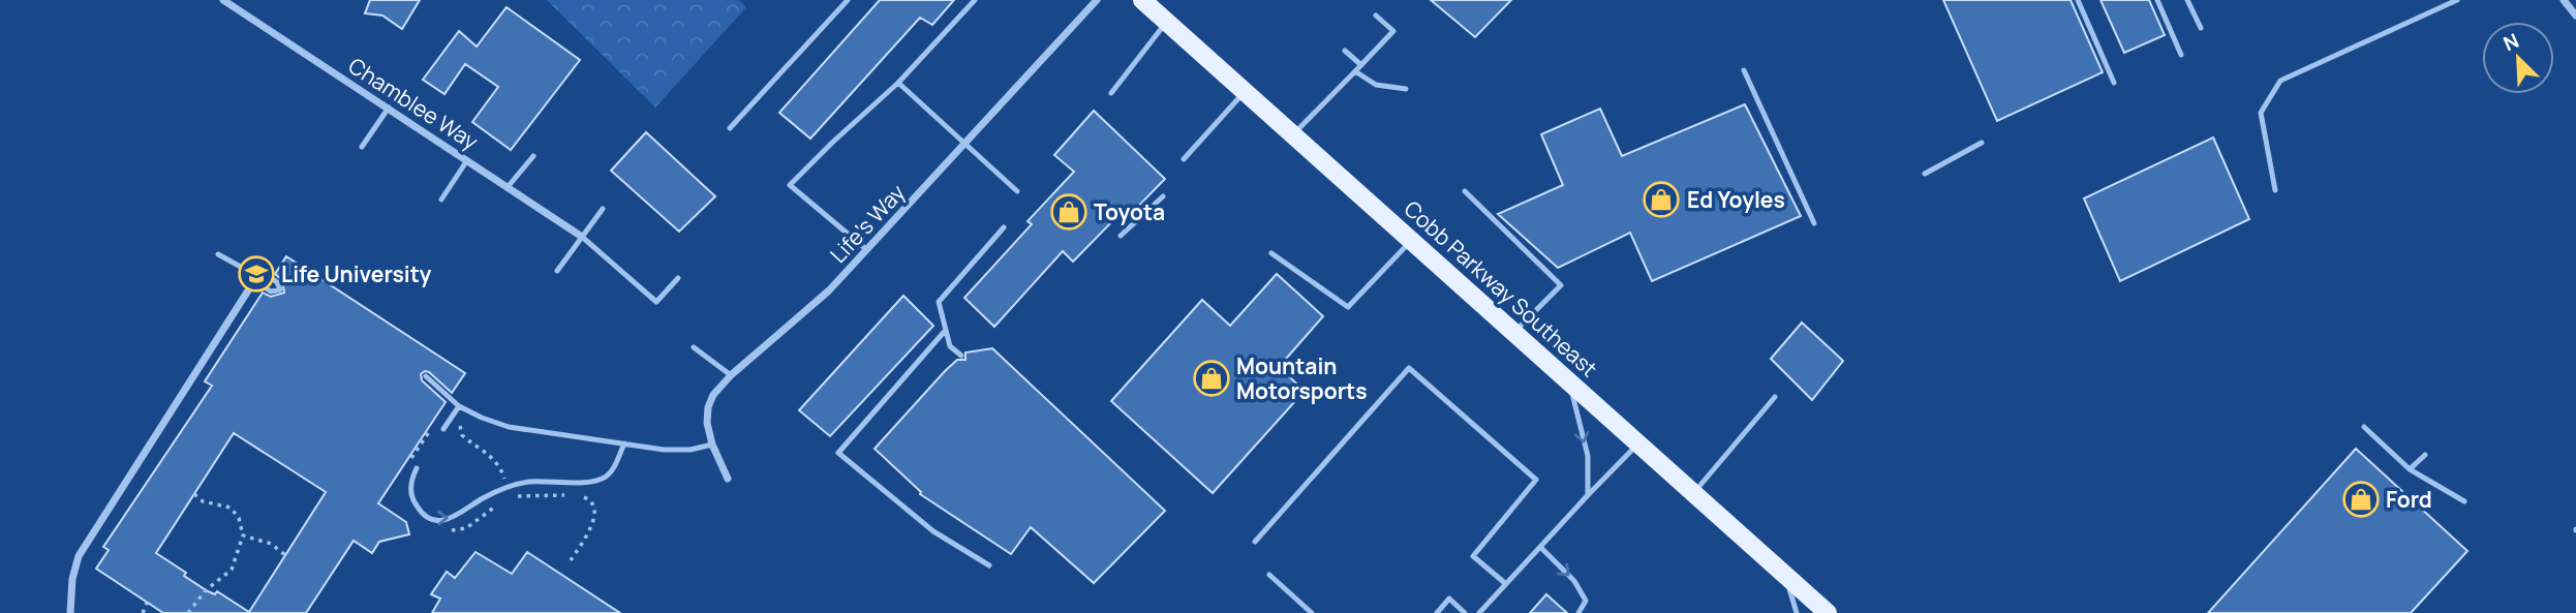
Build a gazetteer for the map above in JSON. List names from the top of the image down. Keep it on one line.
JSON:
{"streets":{"main road":["Cobb Parkway Southeast"],"street":["Chamblee Way","Life's Way"]},"places":{"shop":["Ed Yoyles","Toyota","Mountain Motorsports","Ford"],"school or university":["Life University"]},"north":"top left"}
